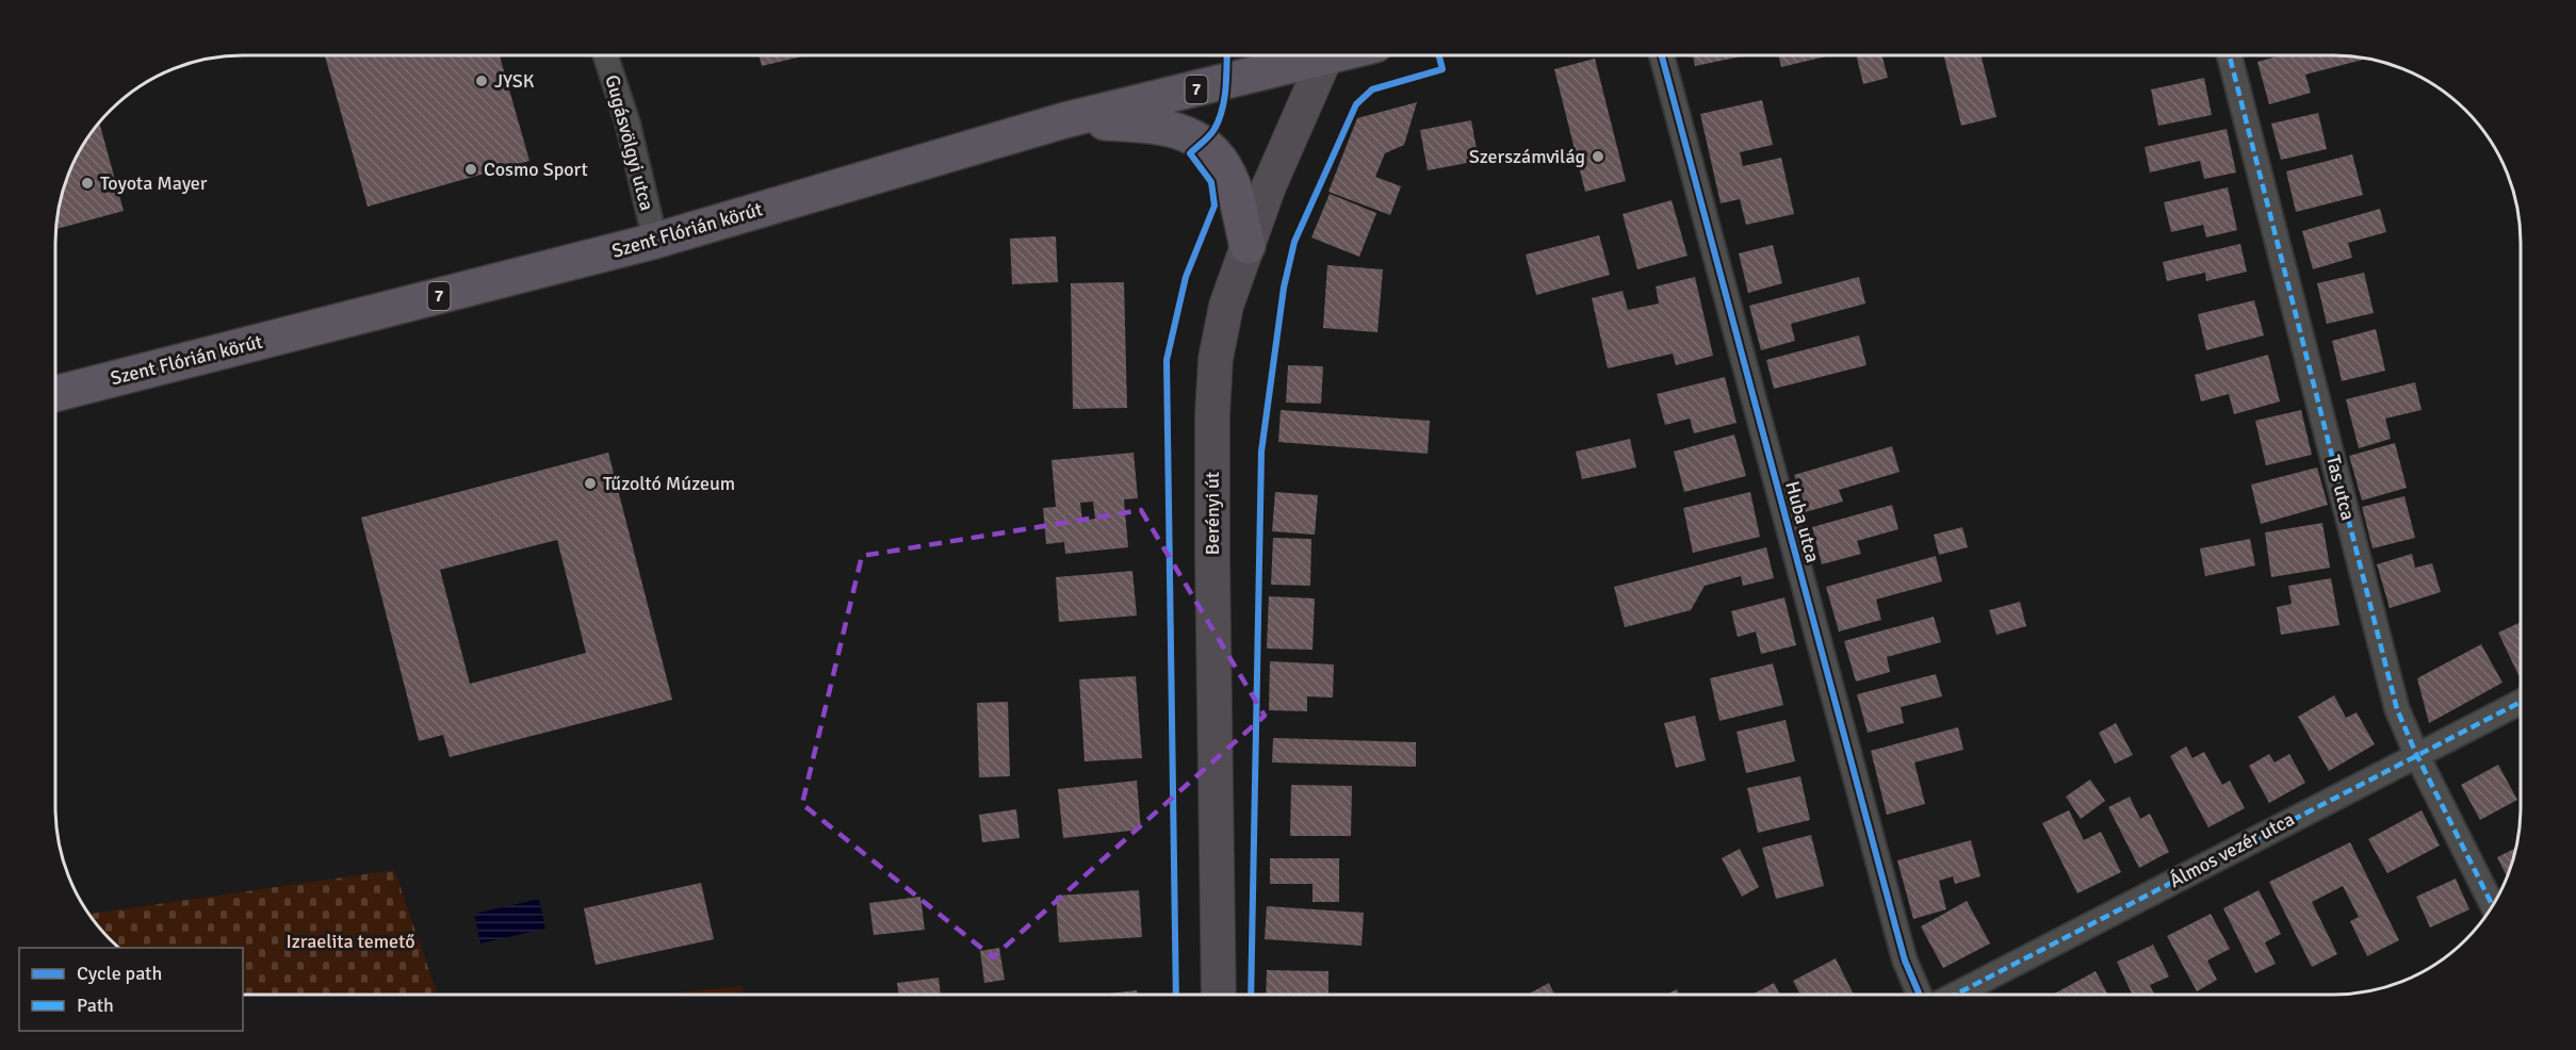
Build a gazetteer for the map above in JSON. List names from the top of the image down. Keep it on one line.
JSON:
{"streets":{"main road":["7","Szent Flórián körút","Berényi út"],"street":["Gugásvölgyi utca","Tas utca","Huba utca","Álmos vezér utca"]},"crossings":[["Gugásvölgyi utca","Szent Flórián körút"],["Tas utca","Álmos vezér utca"]],"parks":["Izraelita temető"],"places":["JYSK","Szerszámvilág","Cosmo Sport","Toyota Mayer","Tűzoltó Múzeum"],"legend":["Cycle path","Path"]}
